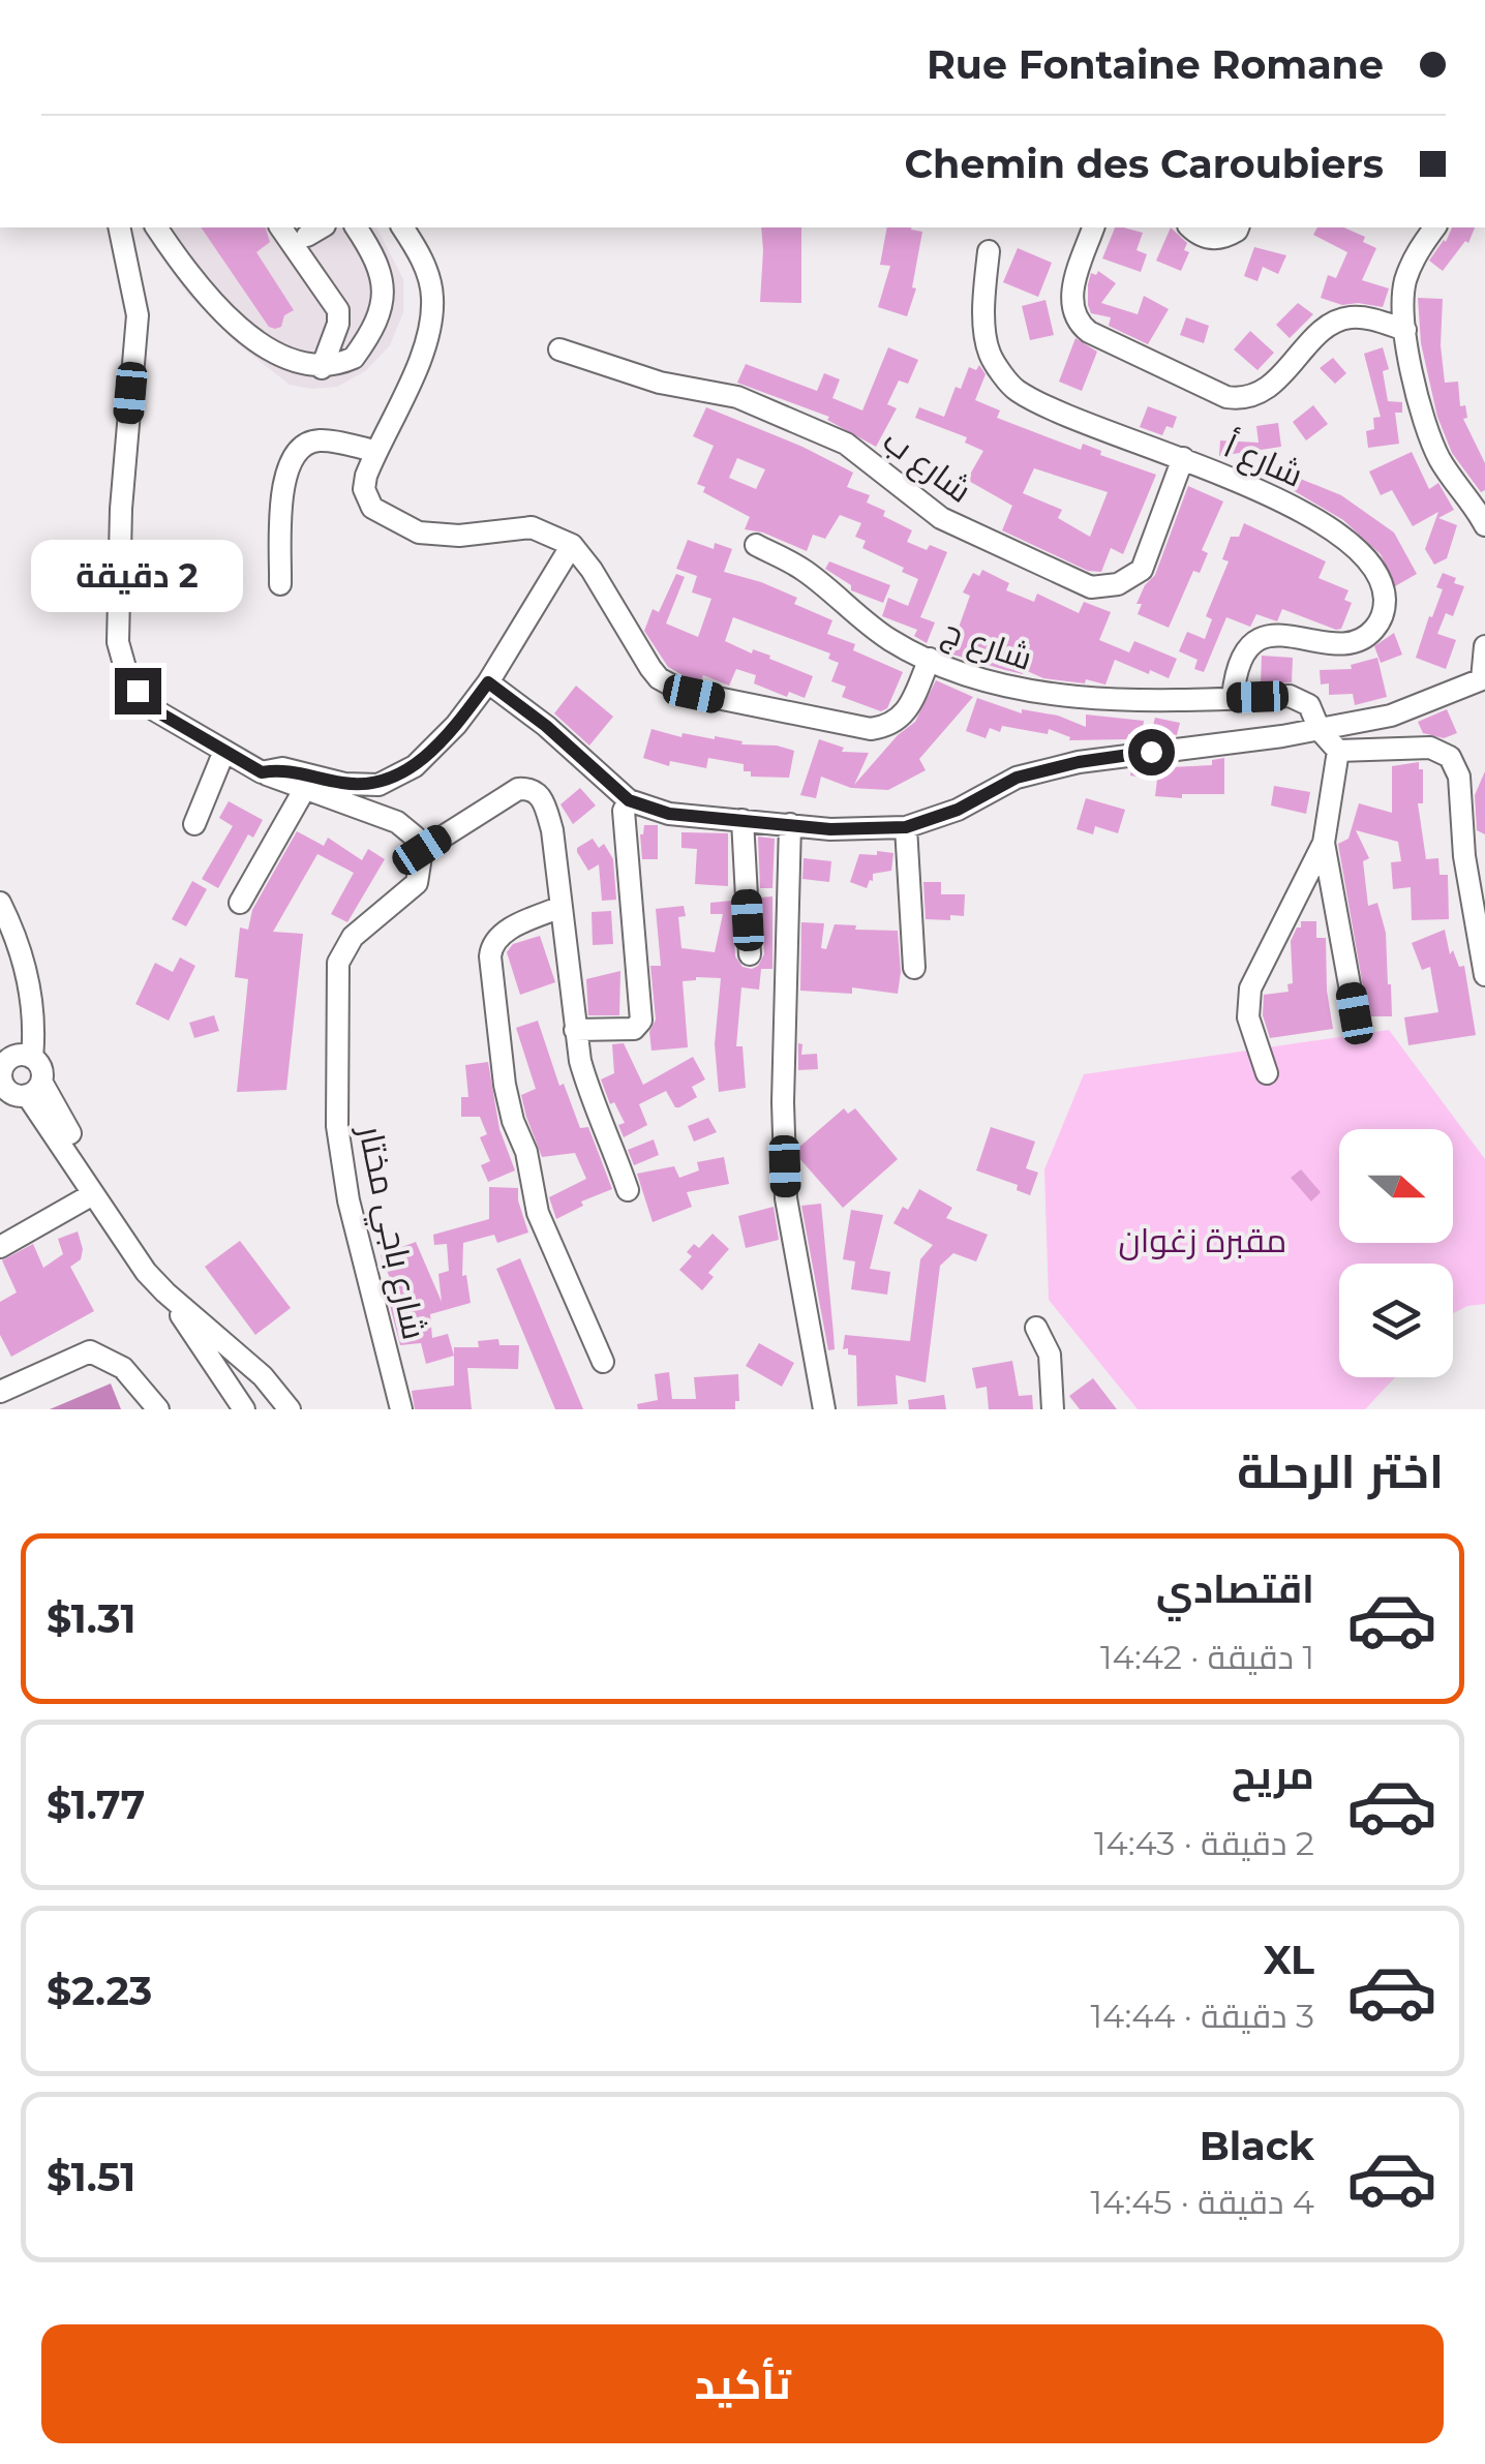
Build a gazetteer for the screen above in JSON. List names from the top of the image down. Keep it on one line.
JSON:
{"streets":{"street":["شارع أ","شارع ب","شارع ج","شارع باجي مختار"]},"crossings":[["شارع أ","شارع ب"],["شارع أ","شارع ج"]],"parks":["مقبرة زغوان"],"north":"right","page":{"banner":["Rue Fontaine Romane","Chemin des Caroubiers"],"bubble":"2 دقيقة","heading":"اختر الرحلة","list":[{"name":"اقتصادي","note":"1 دقيقة · 14:42","value":"$1.31"},{"name":"مريح","note":"2 دقيقة · 14:43","value":"$1.77"},{"name":"XL","note":"3 دقيقة · 14:44","value":"$2.23"},{"name":"Black","note":"4 دقيقة · 14:45","value":"$1.51"}],"buttons":"تأكيد"}}
